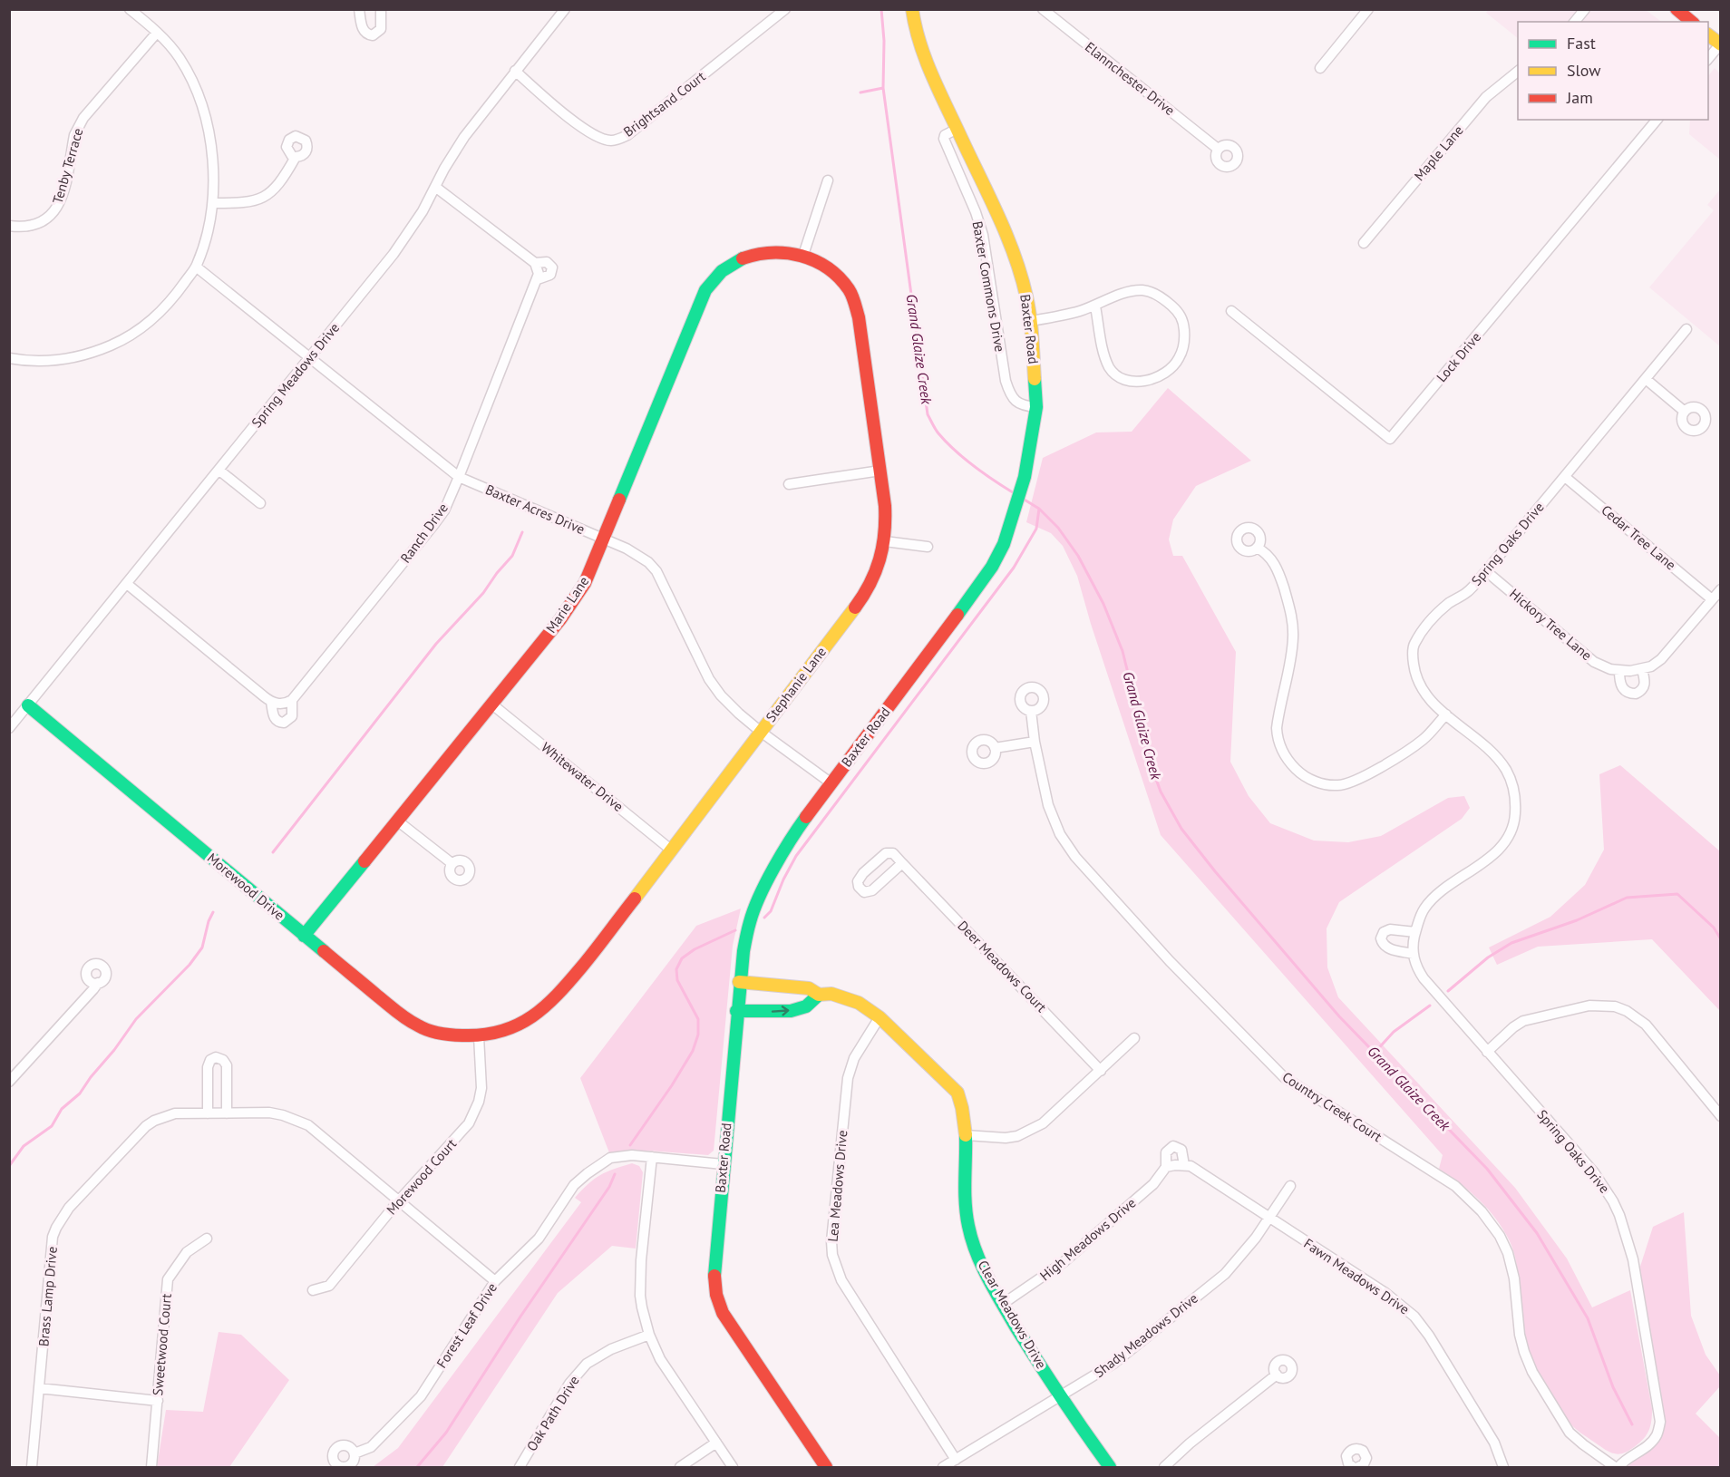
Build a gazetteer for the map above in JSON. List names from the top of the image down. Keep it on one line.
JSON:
{"streets":{"main road":["Baxter Road","Marie Lane","Stephanie Lane","Morewood Drive","Clear Meadows Drive"],"street":["Elannchester Drive","Brightsand Court","Maple Lane","Tenby Terrace","Baxter Commons Drive","Lock Drive","Spring Meadows Drive","Baxter Acres Drive","Ranch Drive","Cedar Tree Lane","Spring Oaks Drive","Hickory Tree Lane","Whitewater Drive","Deer Meadows Court","Country Creek Court","Morewood Court","Lea Meadows Drive","High Meadows Drive","Fawn Meadows Drive","Brass Lamp Drive","Forest Leaf Drive","Shady Meadows Drive","Sweetwood Court","Oak Path Drive"]},"crossings":[["Brightsand Court","Spring Meadows Drive"],["Baxter Commons Drive","Baxter Road"],["Baxter Road","Baxter Acres Drive"],["Baxter Road","Clear Meadows Drive"],["Baxter Road","Forest Leaf Drive"],["Spring Meadows Drive","Baxter Acres Drive"],["Spring Meadows Drive","Morewood Drive"],["Baxter Acres Drive","Ranch Drive"],["Baxter Acres Drive","Marie Lane"],["Baxter Acres Drive","Stephanie Lane"],["Cedar Tree Lane","Spring Oaks Drive"],["Cedar Tree Lane","Hickory Tree Lane"],["Spring Oaks Drive","Hickory Tree Lane"],["Spring Oaks Drive","Country Creek Court"],["Marie Lane","Stephanie Lane"],["Marie Lane","Whitewater Drive"],["Marie Lane","Morewood Drive"],["Stephanie Lane","Whitewater Drive"],["Stephanie Lane","Morewood Drive"],["Stephanie Lane","Morewood Court"],["Morewood Drive","Morewood Court"],["Morewood Court","Brass Lamp Drive"],["Lea Meadows Drive","Clear Meadows Drive"],["Lea Meadows Drive","Shady Meadows Drive"],["High Meadows Drive","Fawn Meadows Drive"],["High Meadows Drive","Clear Meadows Drive"],["Fawn Meadows Drive","Shady Meadows Drive"],["Brass Lamp Drive","Forest Leaf Drive"],["Clear Meadows Drive","Shady Meadows Drive"]],"water":["Grand Glaize Creek"],"legend":["Fast","Slow","Jam"]}
